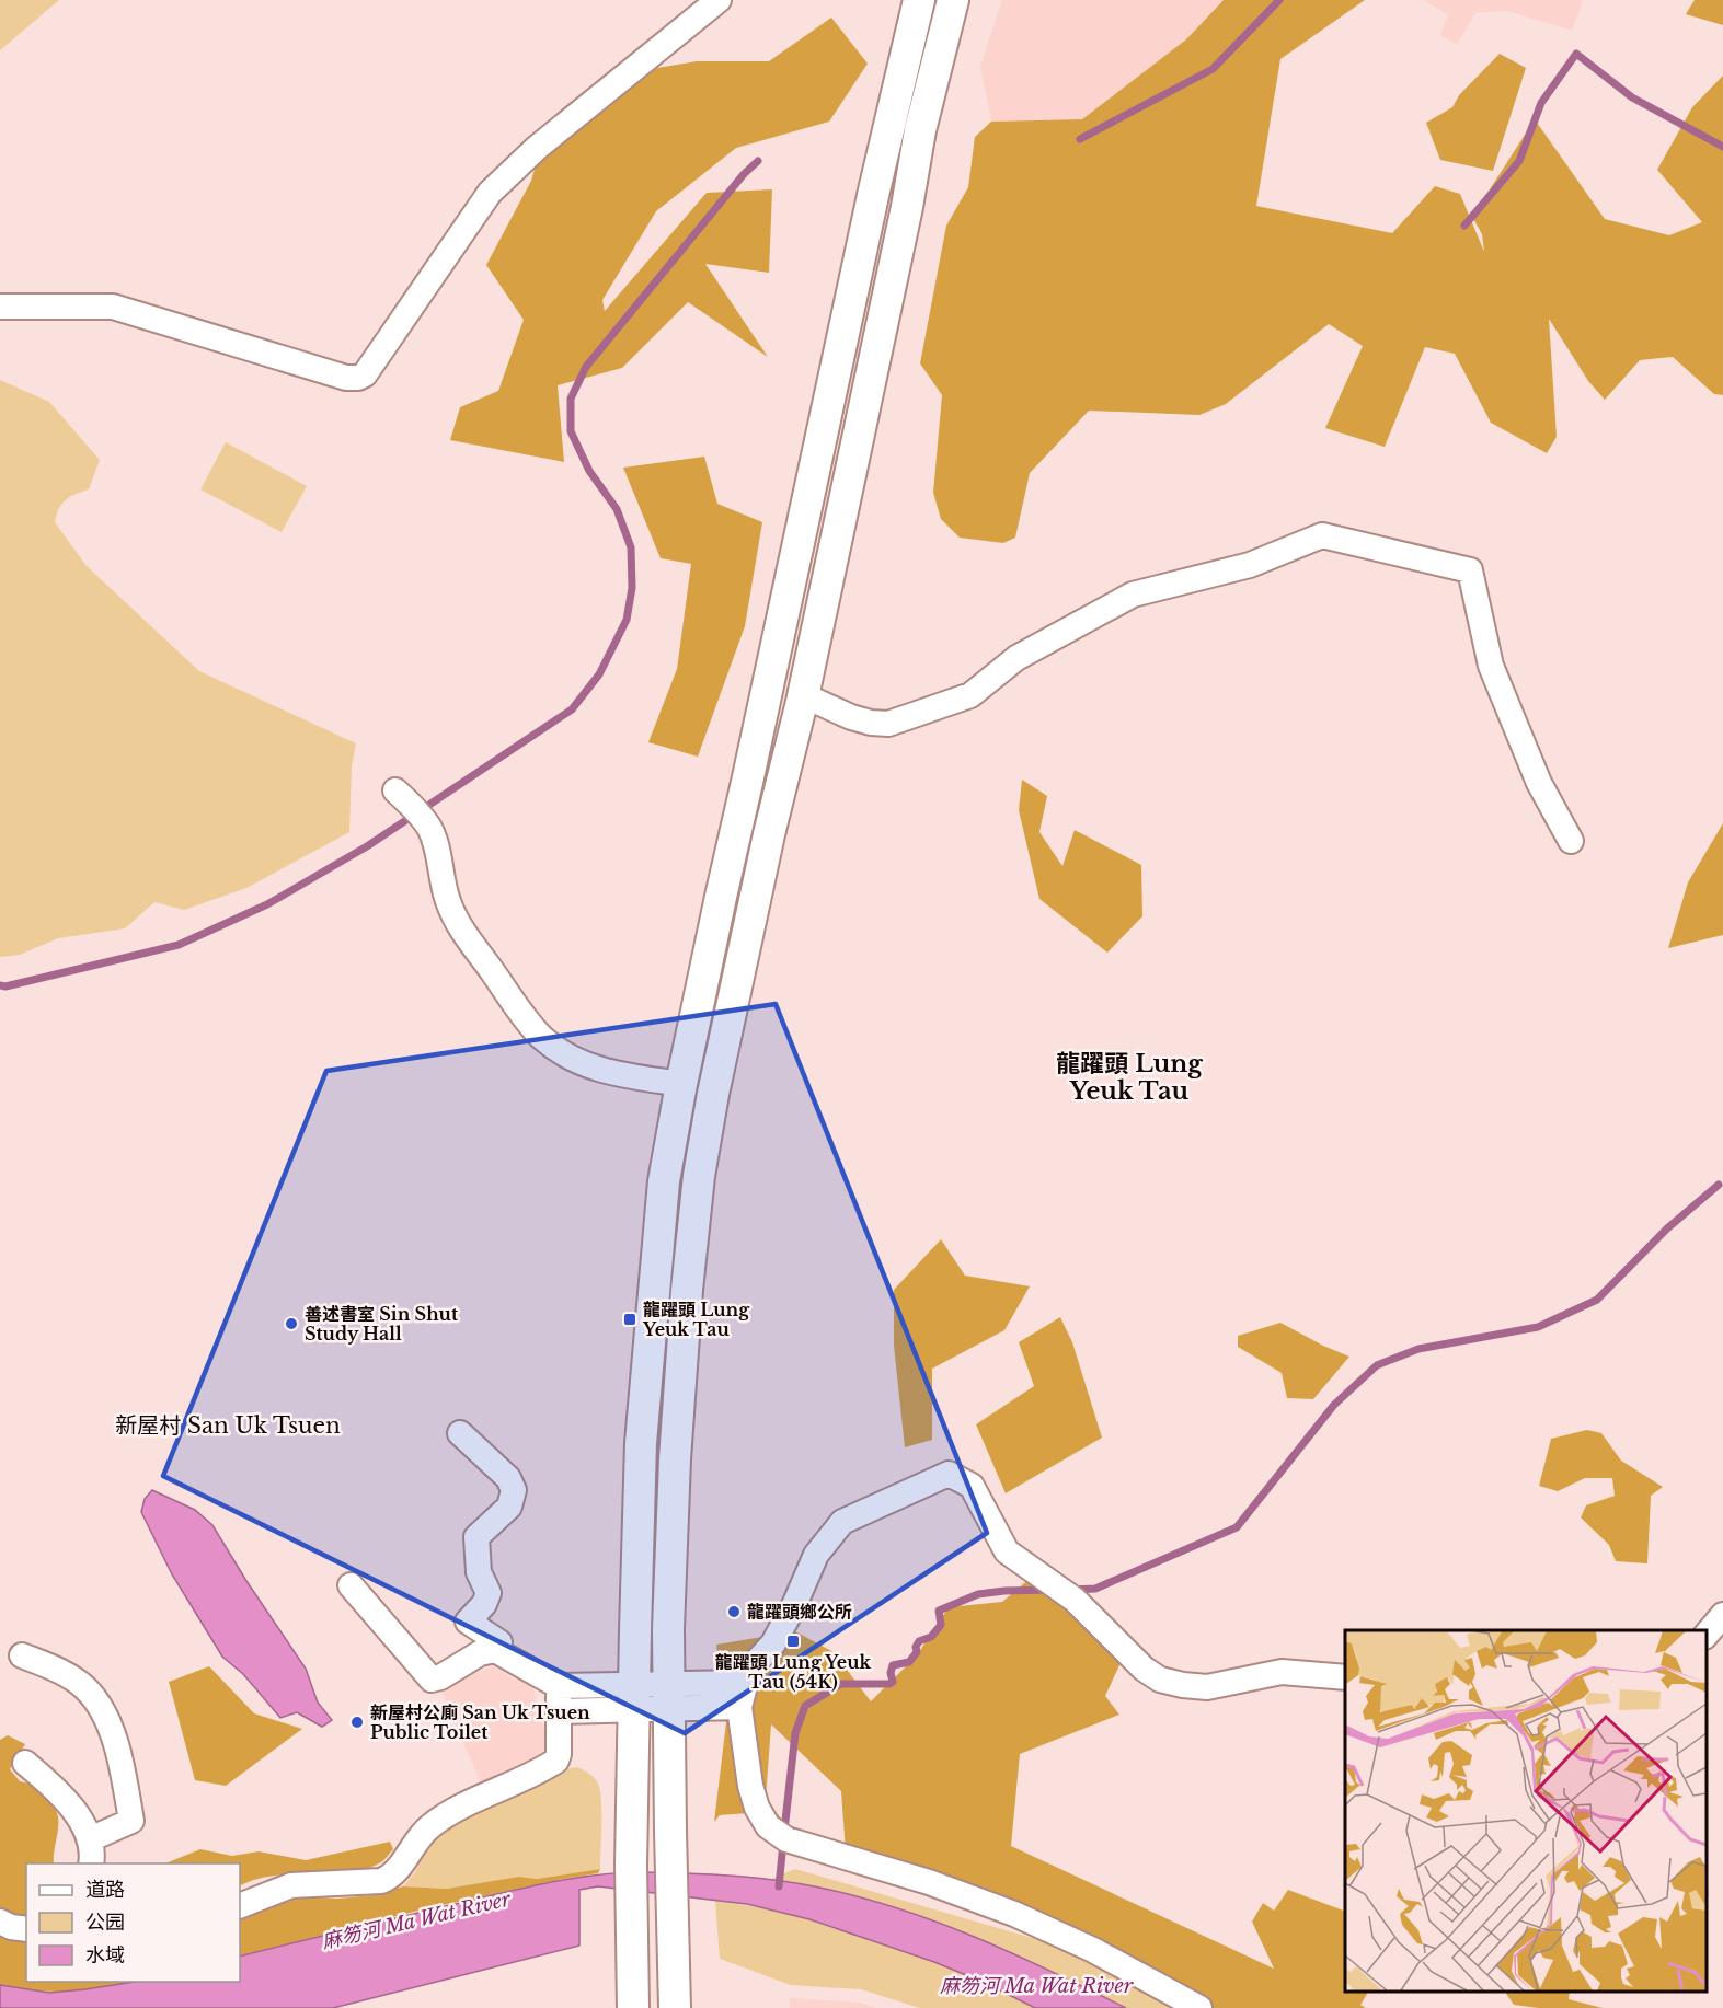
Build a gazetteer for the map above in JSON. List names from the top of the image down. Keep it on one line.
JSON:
{"districts":["龍躍頭 Lung Yeuk Tau","新屋村 San Uk Tsuen"],"water":["麻笏河 Ma Wat River"],"places":{"transit":["龍躍頭 Lung Yeuk Tau","龍躍頭 Lung Yeuk Tau (54K)"],"other":["善述書室 Sin Shut Study Hall","龍躍頭鄉公所","新屋村公廁 San Uk Tsuen Public Toilet"]},"legend":["道路","公园","水域"]}
